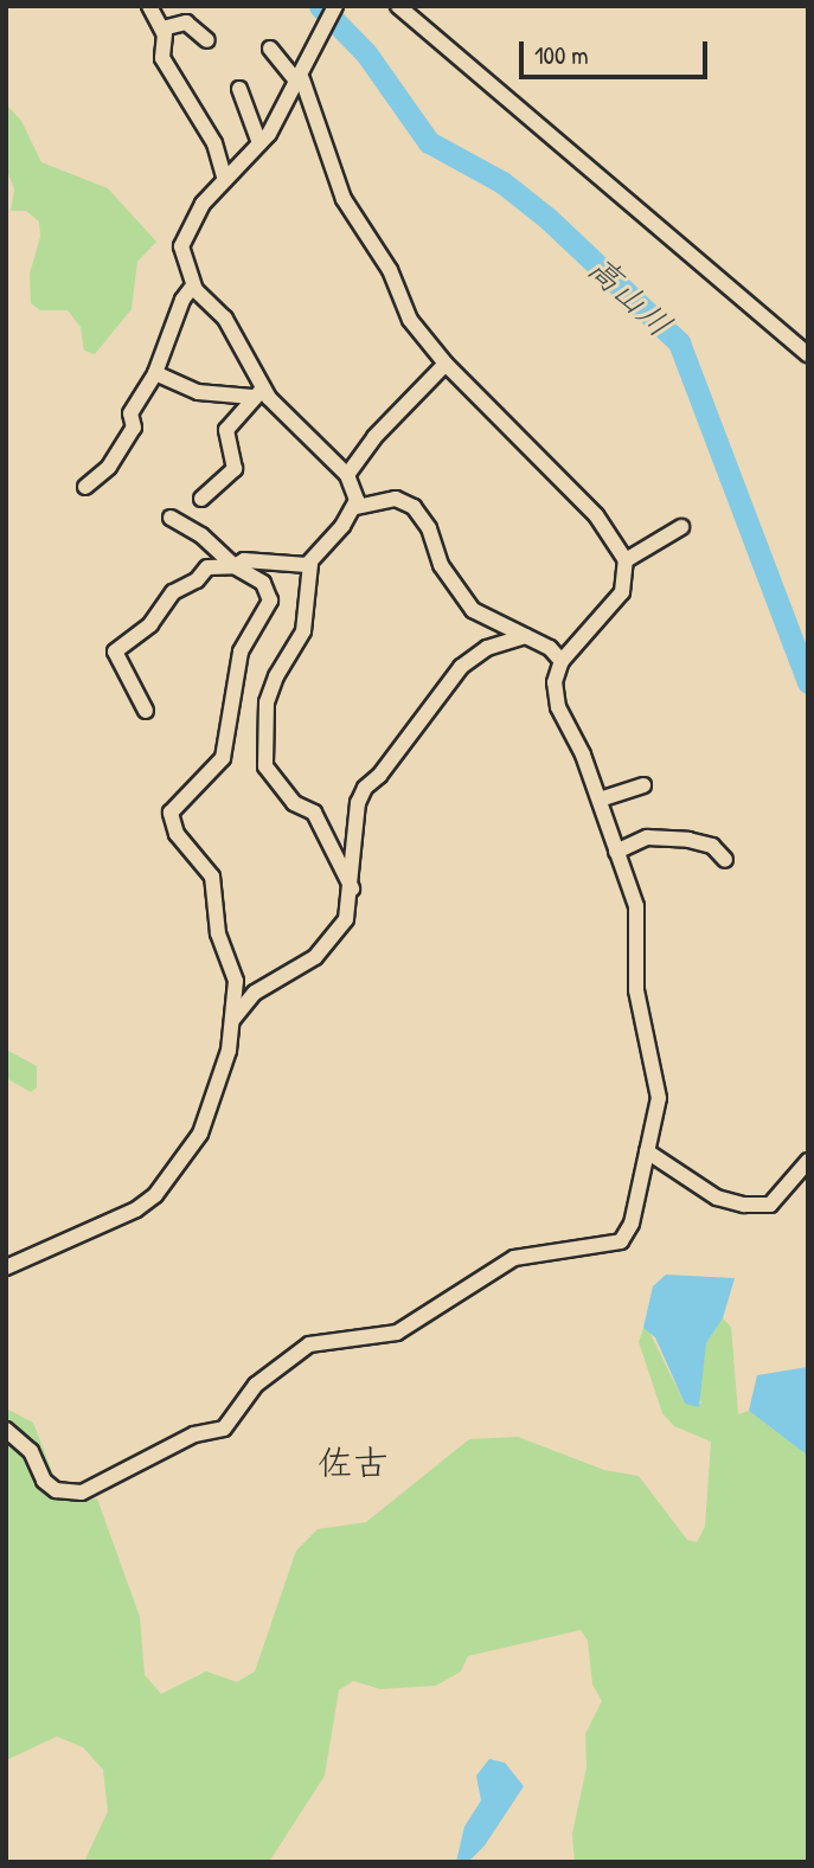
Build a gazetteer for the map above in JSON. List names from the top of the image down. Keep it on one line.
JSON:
{"districts":["佐古"],"water":["高山川"],"scale_bar":"100 m"}
